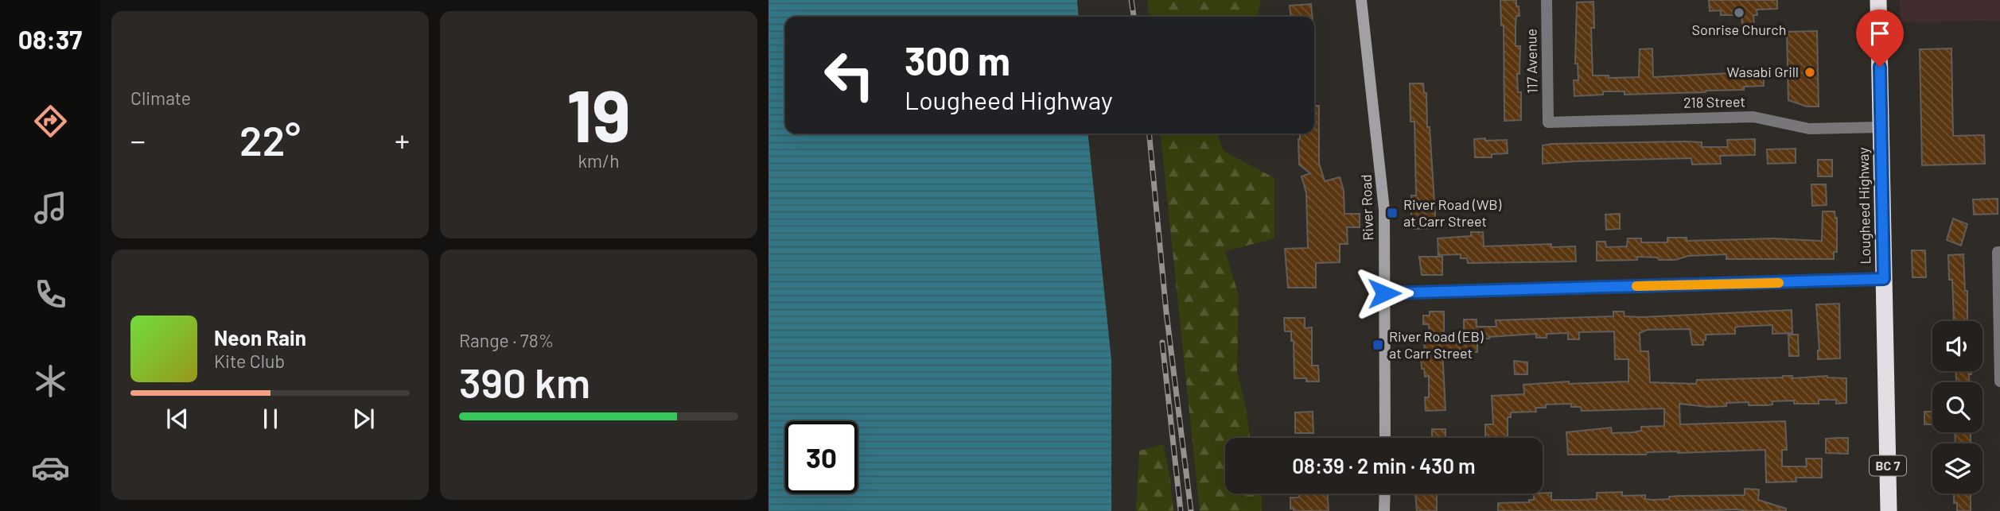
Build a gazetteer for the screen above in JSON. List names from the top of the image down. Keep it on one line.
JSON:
{"streets":{"highway":["Lougheed Highway","BC 7"],"street":["117 Avenue","218 Street","River Road"]},"crossings":[["117 Avenue","218 Street"],["218 Street","Lougheed Highway"]],"places":{"other":["Sonrise Church","Wasabi Grill"],"transit":["River Road (WB) at Carr Street","River Road (EB) at Carr Street"]},"page":{"tabs":"08:37","tile":["Climate",["19","km/h"],["Range · 78%","390 km"]],"turn":["300 m","Lougheed Highway"],"heat":["−","22°","+"],"song":["Neon Rain","Kite Club"],"limit":"30","trip":"08:39 · 2 min · 430 m"}}
